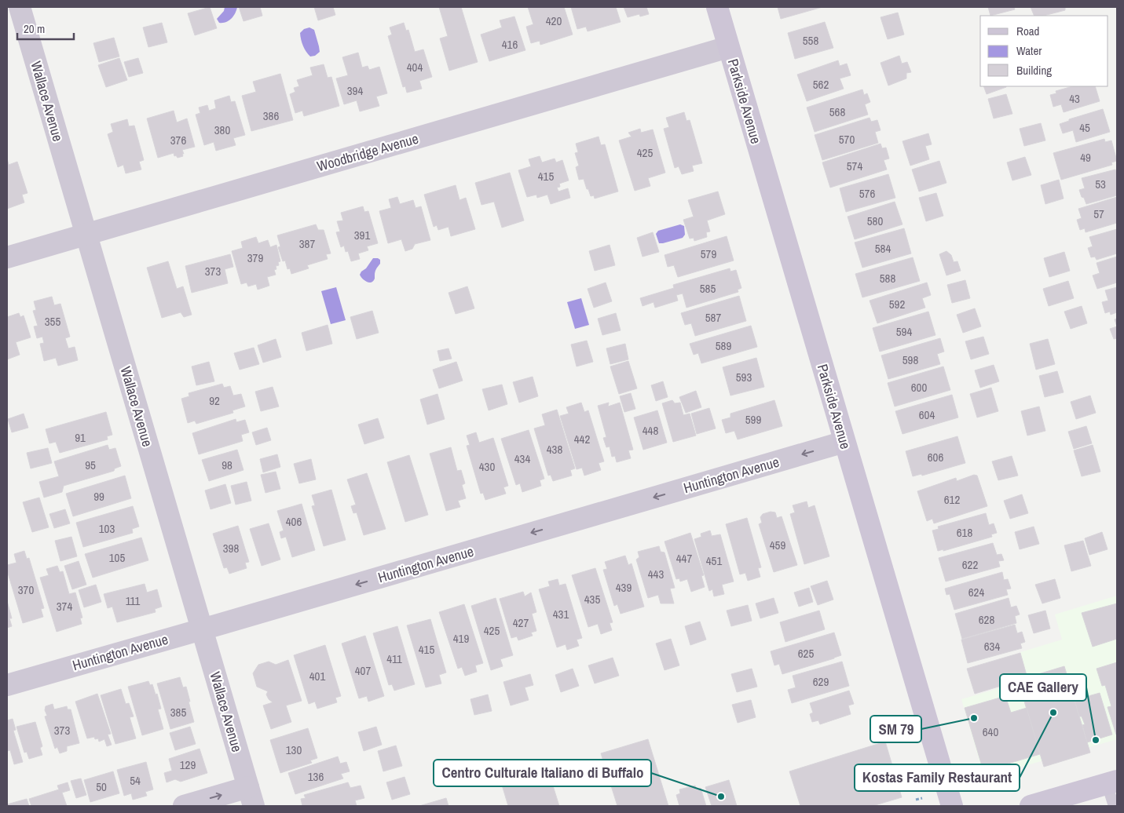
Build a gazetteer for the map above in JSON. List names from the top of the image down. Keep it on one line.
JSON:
{"streets":{"street":["Wallace Avenue","Parkside Avenue","Woodbridge Avenue","Huntington Avenue"]},"crossings":[["Wallace Avenue","Woodbridge Avenue"],["Wallace Avenue","Huntington Avenue"],["Parkside Avenue","Woodbridge Avenue"],["Parkside Avenue","Huntington Avenue"]],"one_way":["Huntington Avenue"],"places":["Kostas Family Restaurant","SM 79","CAE Gallery","Centro Culturale Italiano di Buffalo"],"house_numbers":["420","558","416","404","562","394","43","568","386","45","380","570","376","425","49","574","415","53","576","57","580","391","387","584","579","379","373","588","585","592","587","355","594","589","598","593","600","92","604","599","448","91","442","438","606","434","95","98","430","99","612","406","103","618","459","398","105","447","451","622","443","439","370","624","435","111","374","431","628","427","425","419","634","415","625","411","407","401","629","385","373","640","130","129","136","54","50"],"legend":["Road","Water","Building"],"scale_bar":"20 m"}
